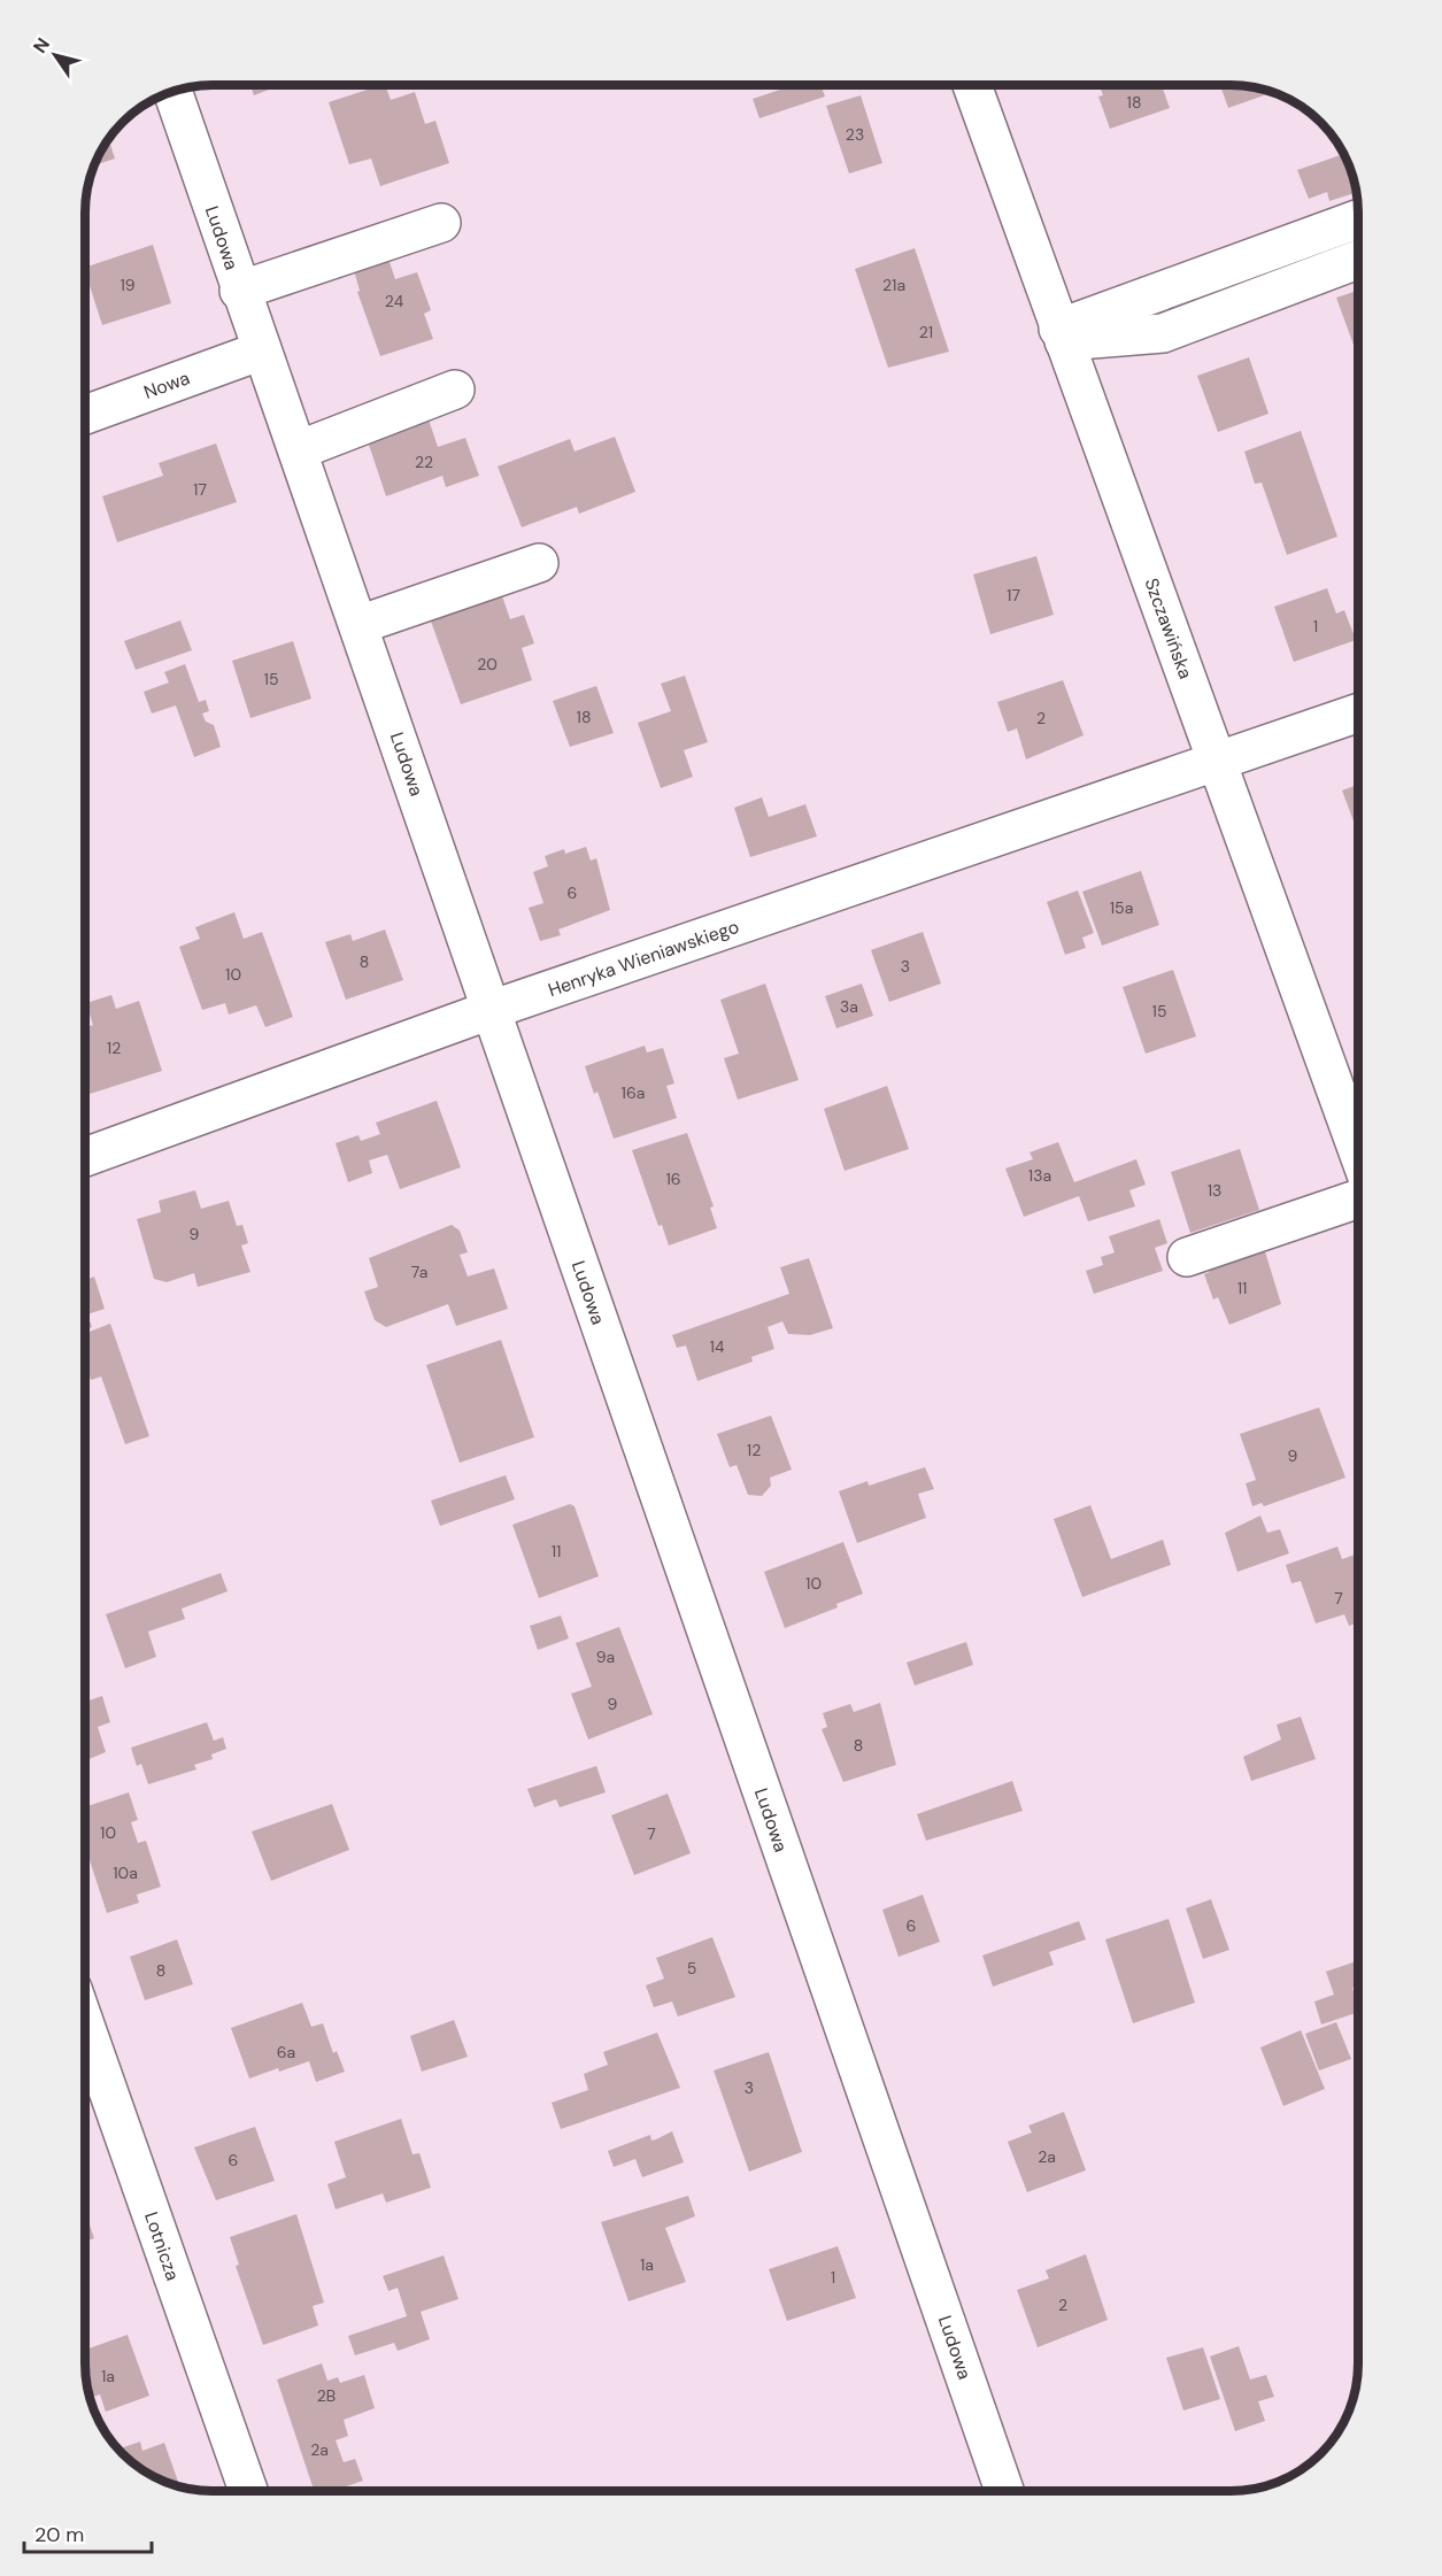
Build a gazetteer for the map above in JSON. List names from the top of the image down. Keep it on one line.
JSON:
{"streets":{"street":["Ludowa","Nowa","Szczawińska","Henryka Wieniawskiego","Lotnicza"]},"crossings":[["Ludowa","Nowa"],["Ludowa","Henryka Wieniawskiego"],["Szczawińska","Henryka Wieniawskiego"]],"house_numbers":["18","23","19","21a","24","21","22","17","17","1","20","15","18","2","6","15a","8","3","10","3a","15","12","16a","13a","16","13","9","7a","11","14","12","9","11","10","7","9a","9","8","10","7","10a","6","5","8","6a","3","2a","6","1a","1","2","1a","2B","2a"],"scale_bar":"20 m","north":"top left"}
